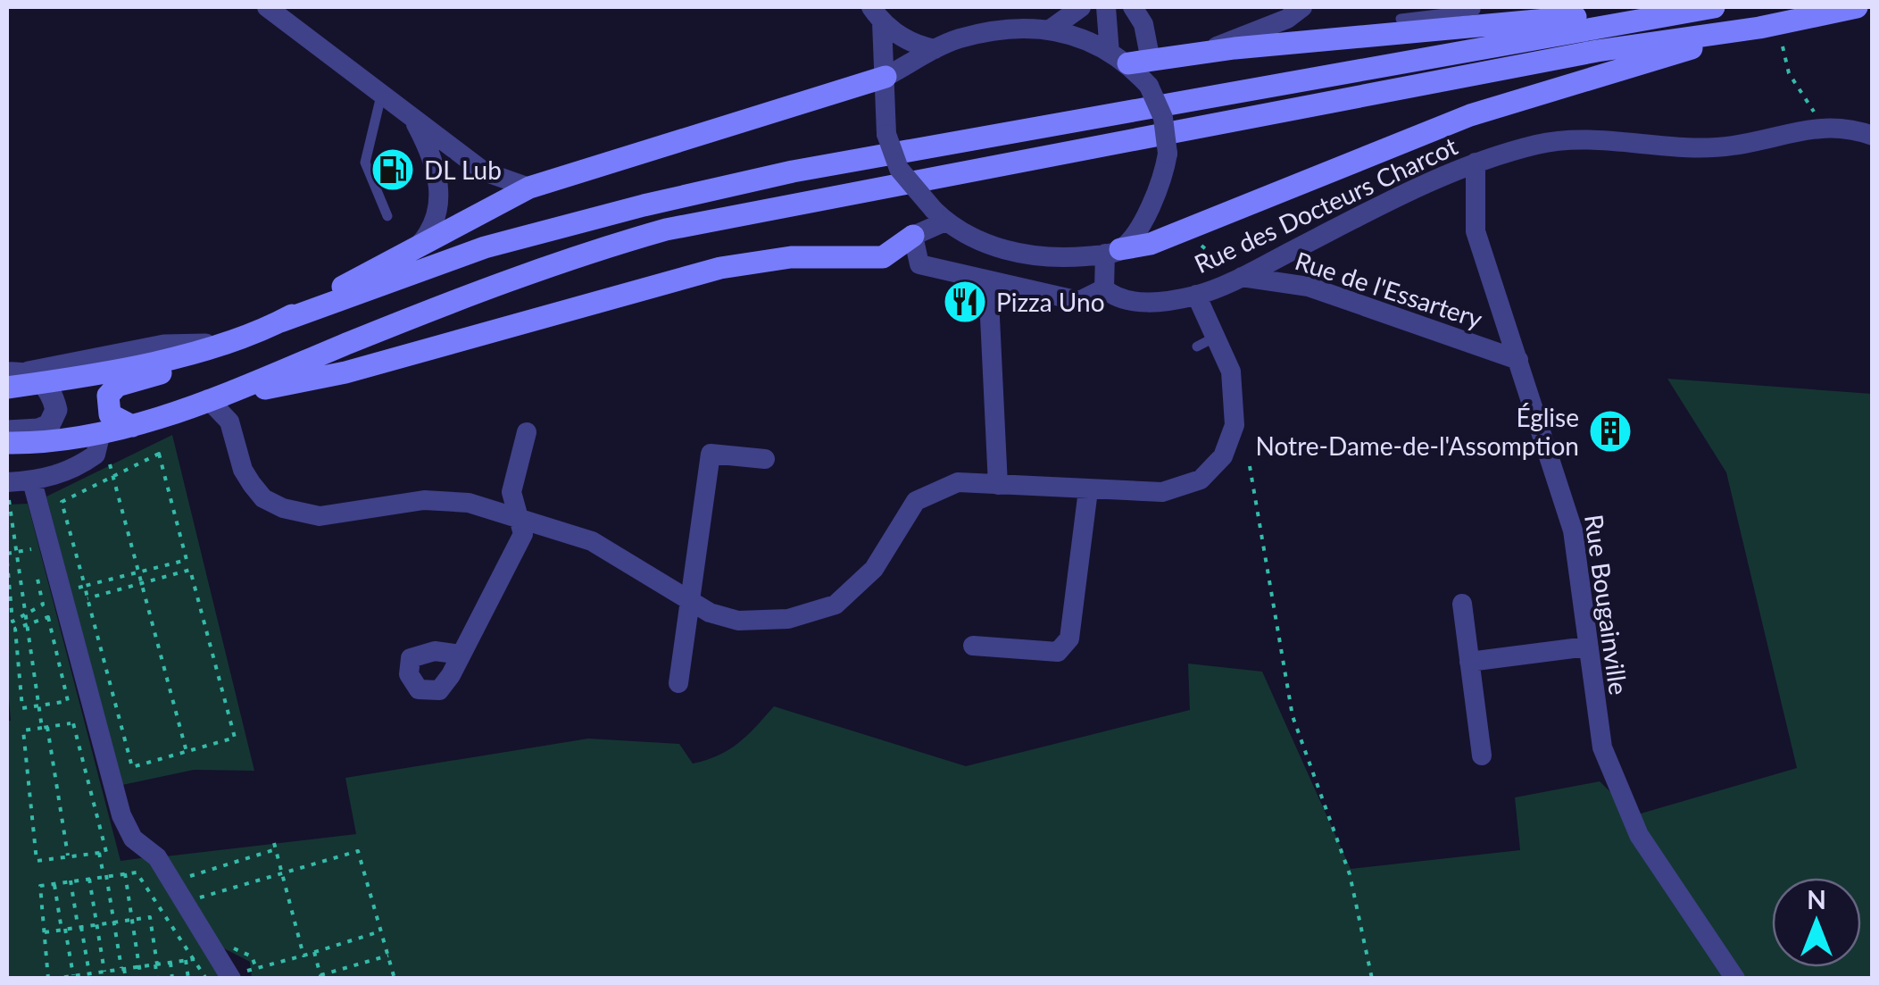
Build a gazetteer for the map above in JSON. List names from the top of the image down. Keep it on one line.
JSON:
{"streets":{"street":["Rue des Docteurs Charcot","Rue de l'Essartery","Rue Bougainville"]},"crossings":[["Rue des Docteurs Charcot","Rue de l'Essartery"],["Rue des Docteurs Charcot","Rue Bougainville"],["Rue de l'Essartery","Rue Bougainville"]],"places":{"fuel station":["DL Lub"],"restaurant":["Pizza Uno"],"building":["Église Notre-Dame-de-l'Assomption"]},"north":"top"}
